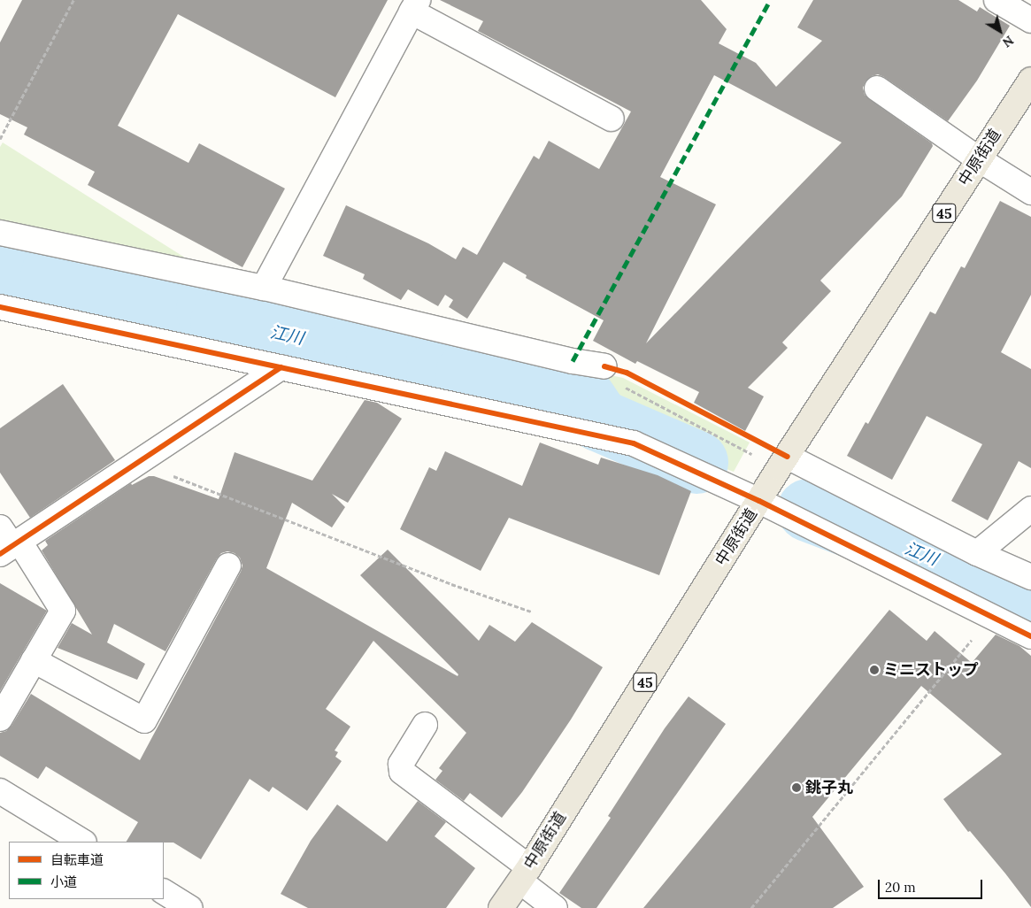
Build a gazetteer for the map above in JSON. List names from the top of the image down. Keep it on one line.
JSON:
{"streets":{"main road":["中原街道","45"]},"water":["江川"],"places":["ミニストップ","銚子丸"],"legend":["自転車道","小道"],"scale_bar":"20 m","north":"bottom right"}
